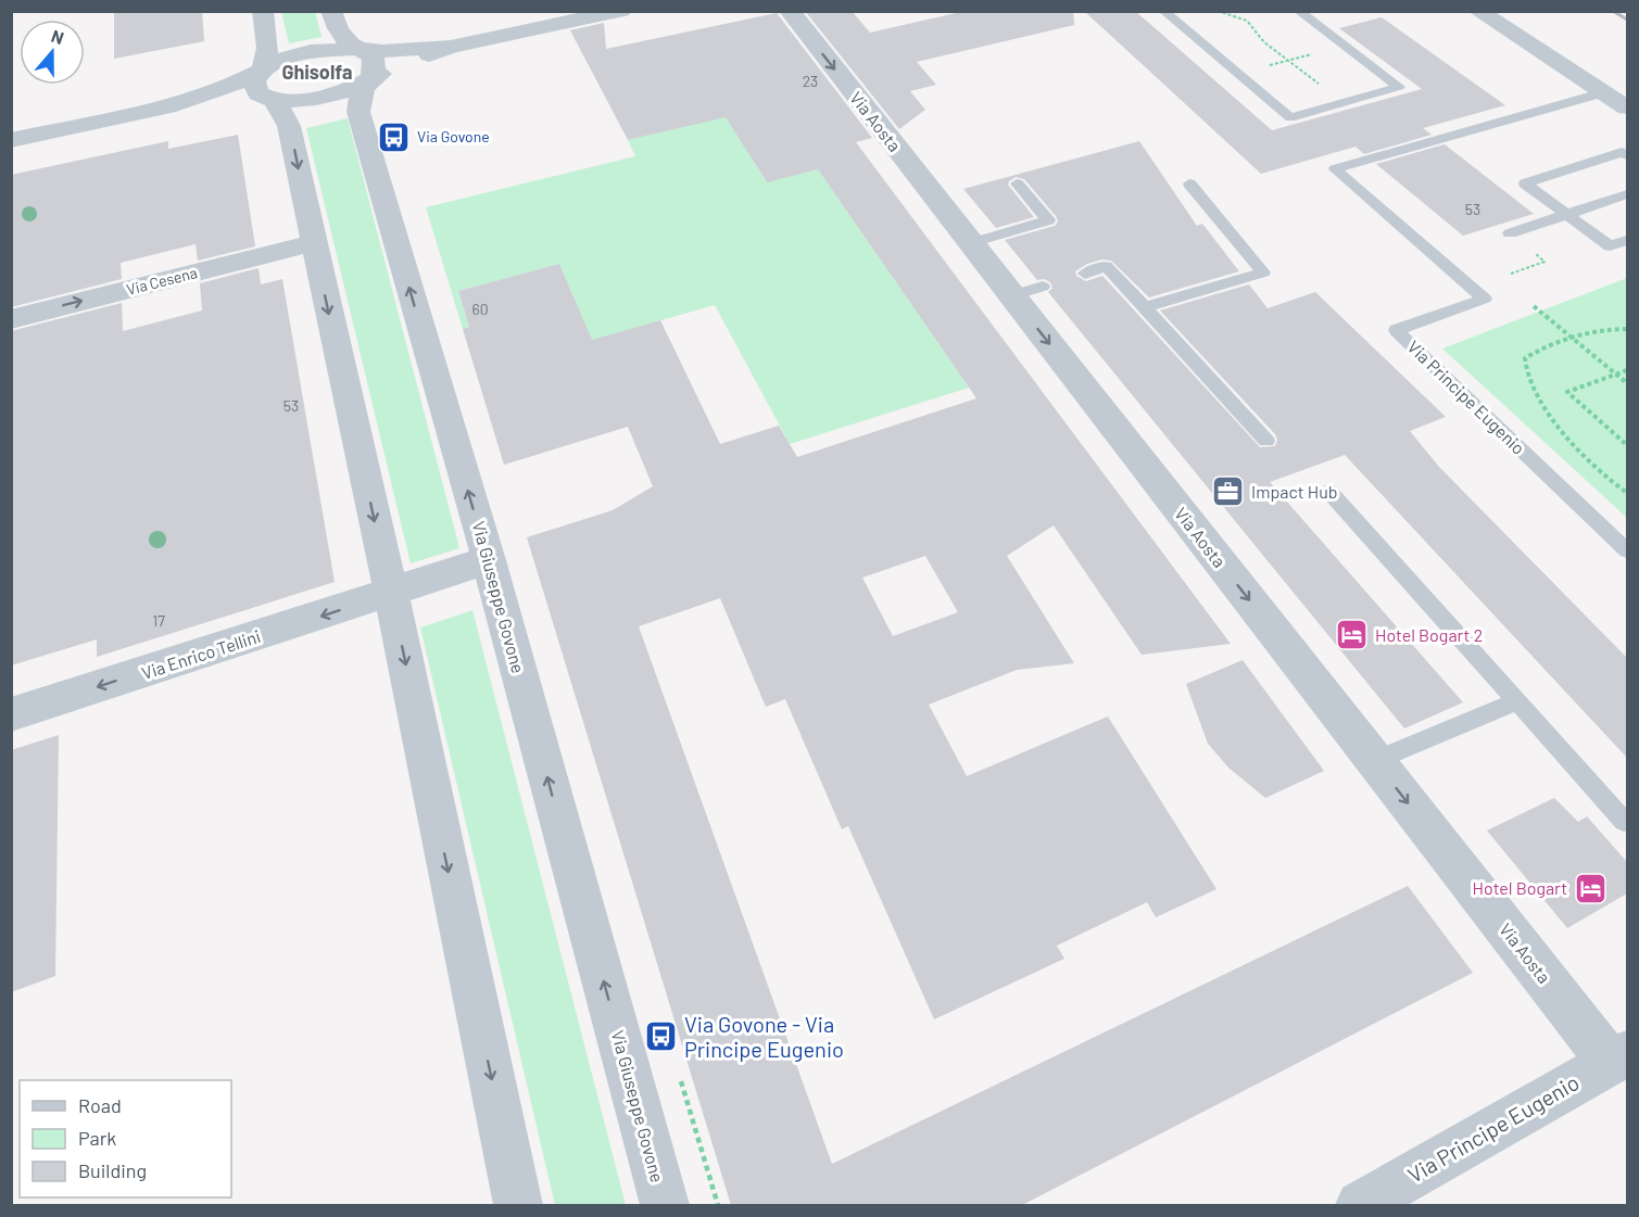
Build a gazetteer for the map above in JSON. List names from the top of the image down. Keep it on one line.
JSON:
{"streets":{"street":["Via Aosta","Via Cesena","Via Principe Eugenio","Via Giuseppe Govone","Via Enrico Tellini"]},"crossings":[["Via Aosta","Via Principe Eugenio"],["Via Giuseppe Govone","Via Enrico Tellini"]],"one_way":["Via Aosta","Via Enrico Tellini"],"districts":["Ghisolfa"],"places":{"bus stop":["Via Govone","Via Govone - Via Principe Eugenio"],"office":["Impact Hub"],"hotel":["Hotel Bogart 2","Hotel Bogart"]},"house_numbers":["23","53","60","53","17"],"legend":["Road","Park","Building"],"north":"top"}
